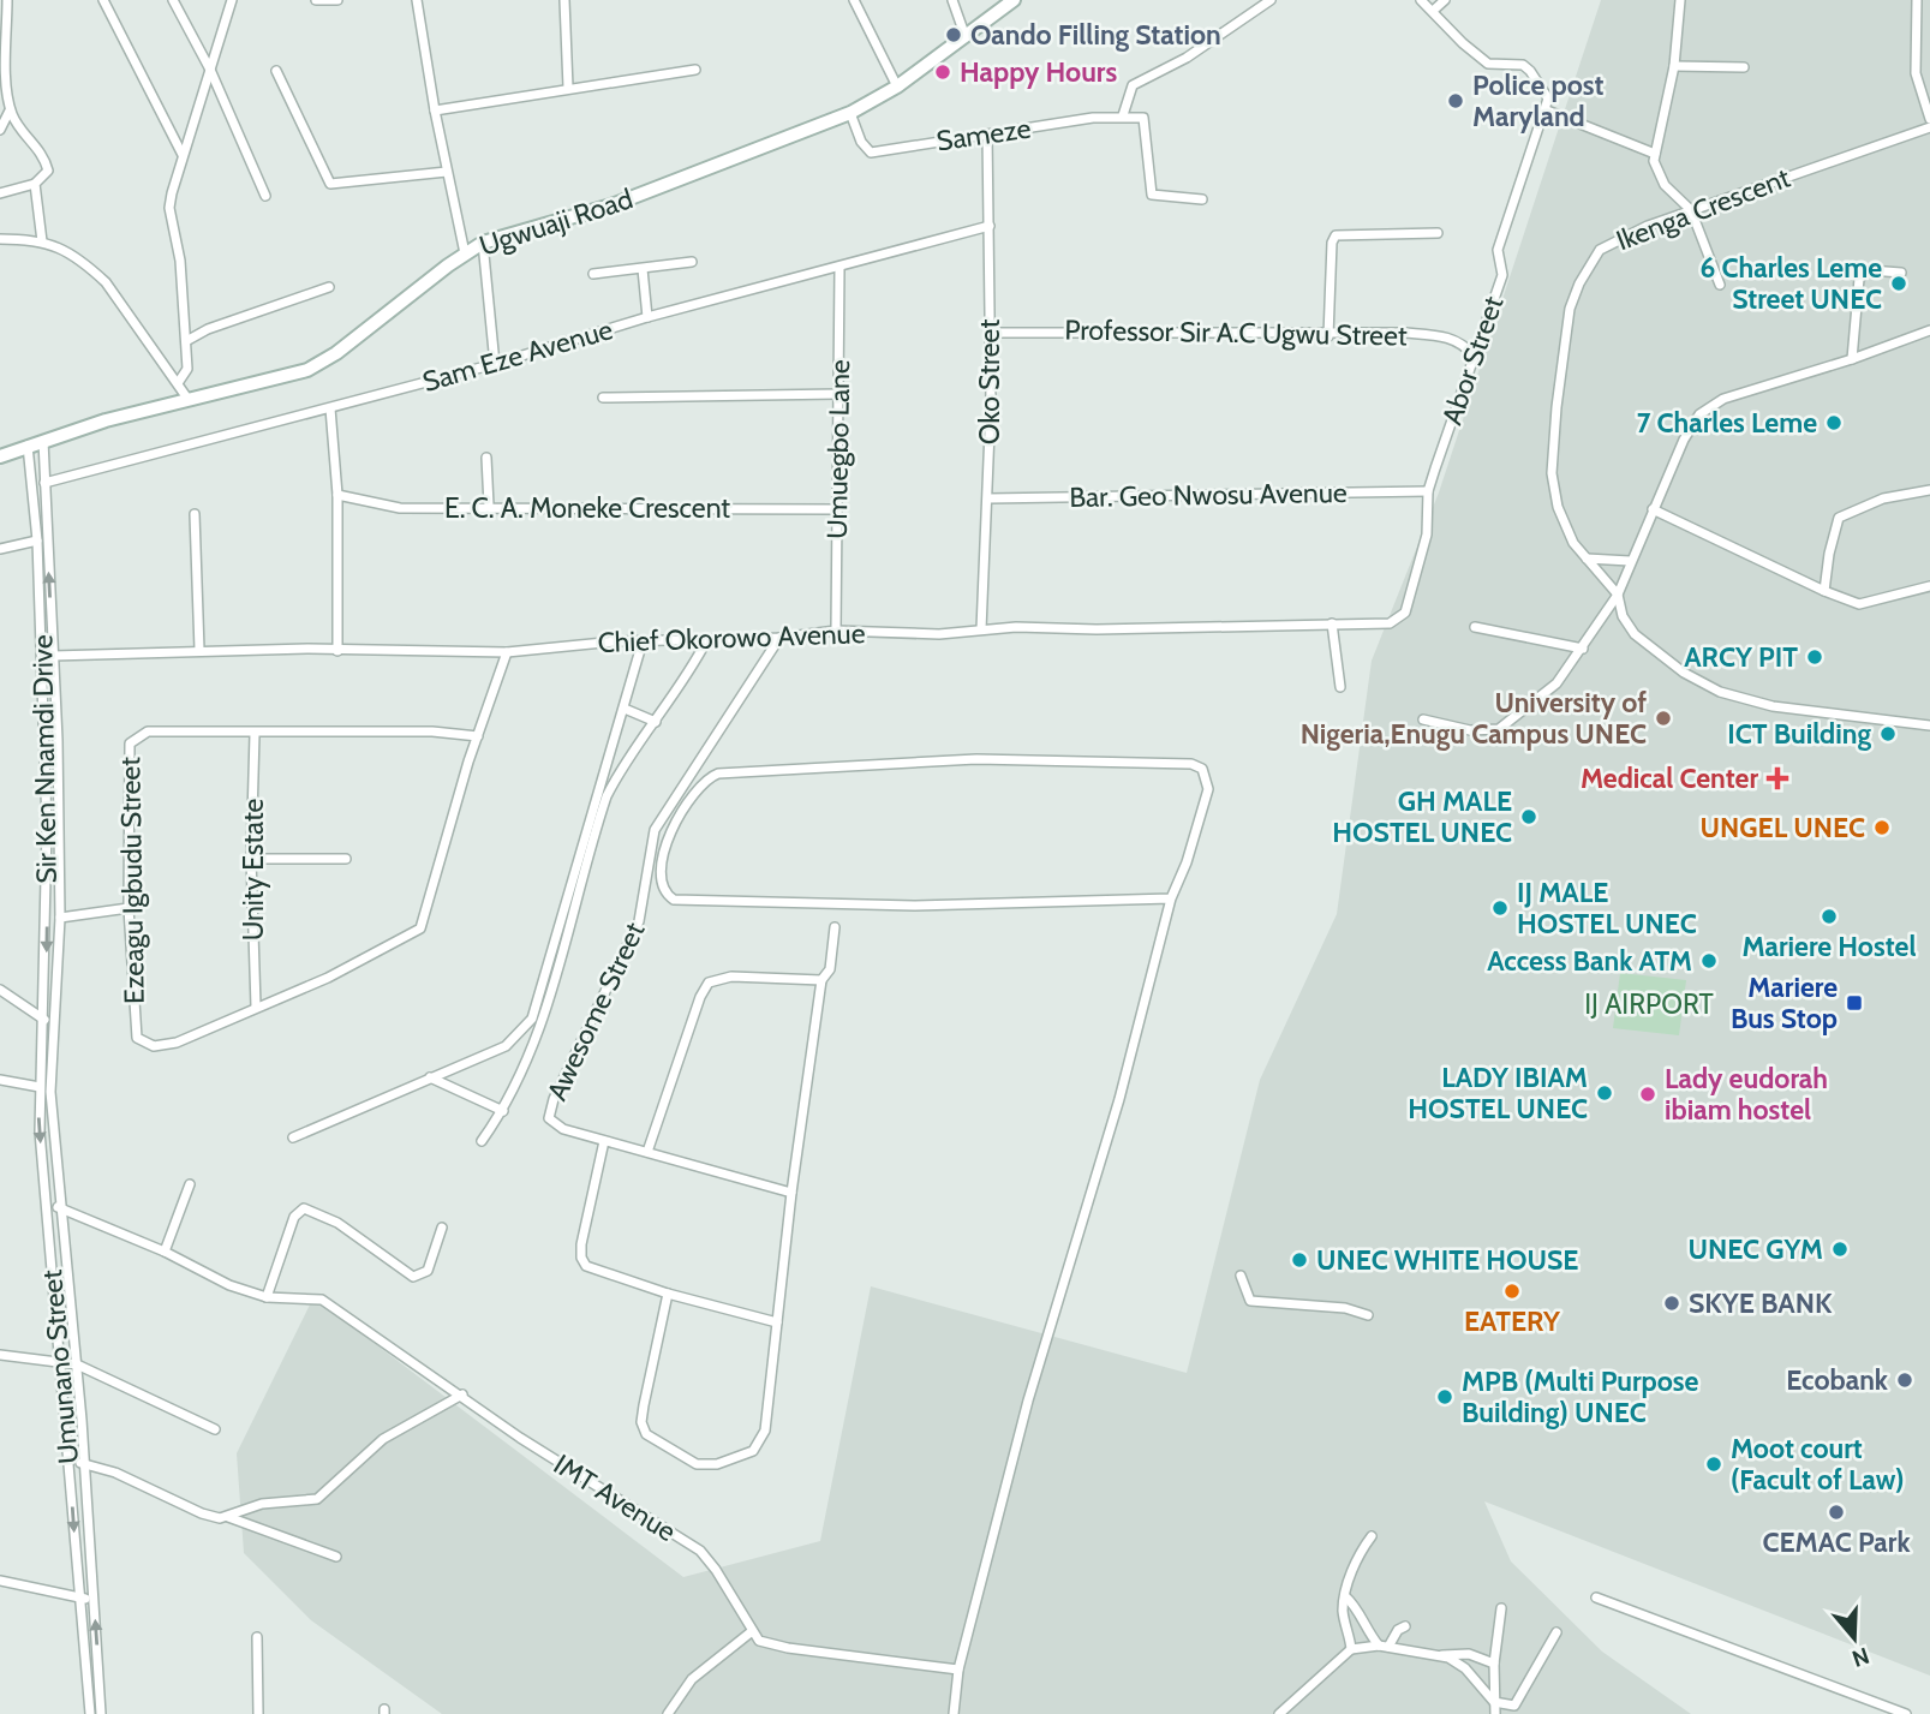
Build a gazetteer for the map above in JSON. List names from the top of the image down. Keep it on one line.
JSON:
{"streets":{"main road":["Ugwuaji Road"],"street":["Sameze","Ikenga Crescent","Professor Sir A.C Ugwu Street","Sam Eze Avenue","Abor Street","Oko Street","Umuegbo Lane","Bar. Geo Nwosu Avenue","E. C. A. Moneke Crescent","Chief Okorowo Avenue","Sir Ken Nnamdi Drive","Unity Estate","Ezeagu Igbudu Street","Awesome Street","Umunano Street","IMT Avenue"]},"crossings":[["Sameze","Ugwuaji Road"],["Sameze","Oko Street"],["Ugwuaji Road","Sir Ken Nnamdi Drive"],["Professor Sir A.C Ugwu Street","Abor Street"],["Professor Sir A.C Ugwu Street","Oko Street"],["Sam Eze Avenue","Oko Street"],["Sam Eze Avenue","Umuegbo Lane"],["Sam Eze Avenue","Sir Ken Nnamdi Drive"],["Abor Street","Bar. Geo Nwosu Avenue"],["Abor Street","Chief Okorowo Avenue"],["Oko Street","Bar. Geo Nwosu Avenue"],["Oko Street","Chief Okorowo Avenue"],["Umuegbo Lane","E. C. A. Moneke Crescent"],["Umuegbo Lane","Chief Okorowo Avenue"],["Chief Okorowo Avenue","Sir Ken Nnamdi Drive"],["Chief Okorowo Avenue","Awesome Street"],["Sir Ken Nnamdi Drive","Umunano Street"],["Unity Estate","Ezeagu Igbudu Street"],["Umunano Street","IMT Avenue"]],"parks":["IJ AIRPORT"],"places":{"other":["Oando Filling Station","Happy Hours","Police post Maryland","6 Charles Leme Street UNEC","7 Charles Leme","ARCY PIT","University of Nigeria,Enugu Campus UNEC","ICT Building","GH MALE HOSTEL UNEC","UNGEL UNEC","IJ MALE HOSTEL UNEC","Mariere Hostel","Access Bank ATM","LADY IBIAM HOSTEL UNEC","Lady eudorah ibiam hostel","UNEC GYM","UNEC WHITE HOUSE","EATERY","SKYE BANK","Ecobank","MPB (Multi Purpose Building) UNEC","Moot court (Facult of Law)","CEMAC Park"],"health":["Medical Center"],"transit":["Mariere Bus Stop"]},"north":"bottom"}
